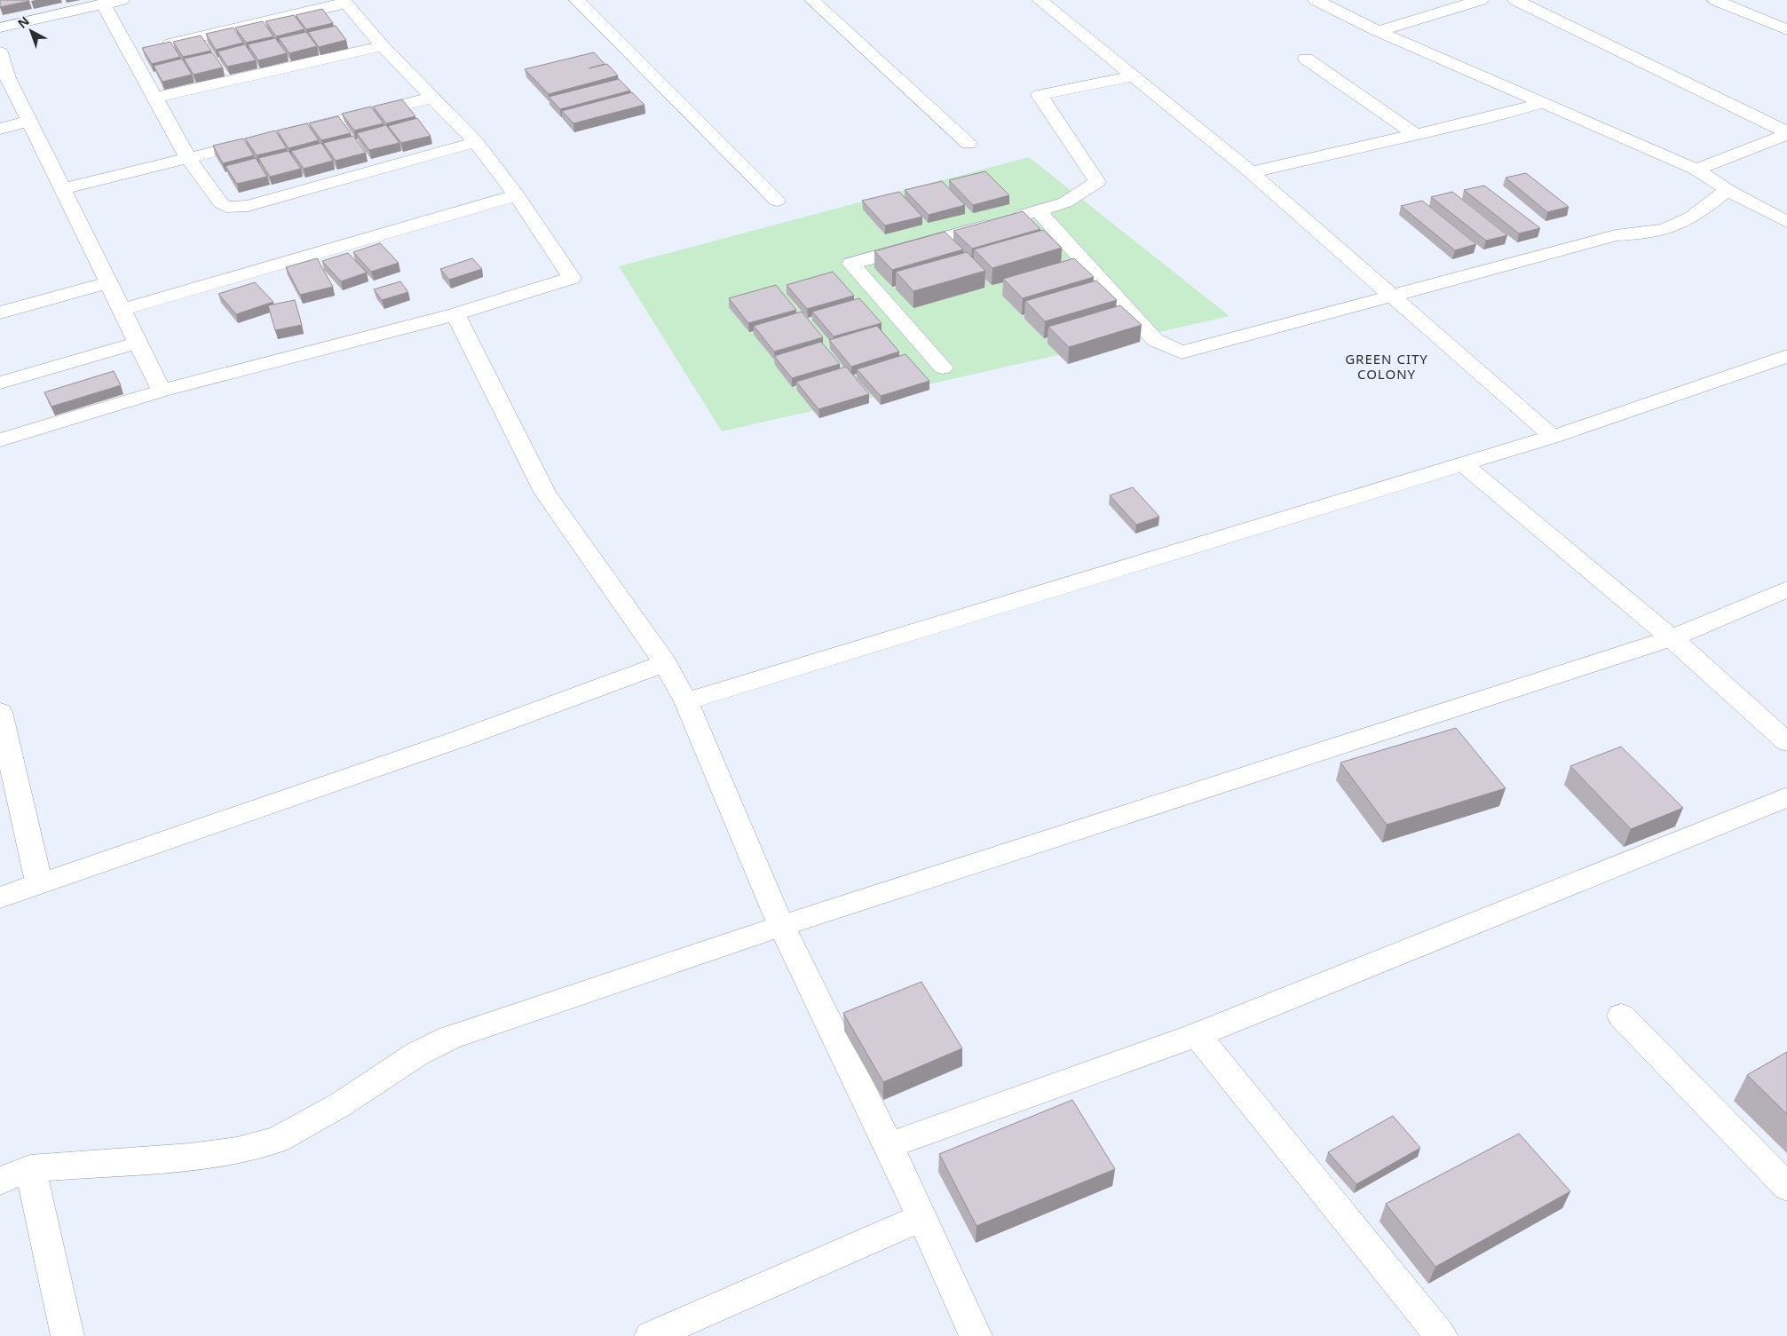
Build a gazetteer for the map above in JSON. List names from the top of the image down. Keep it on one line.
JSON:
{"districts":["GREEN CITY COLONY"],"north":"top left"}
